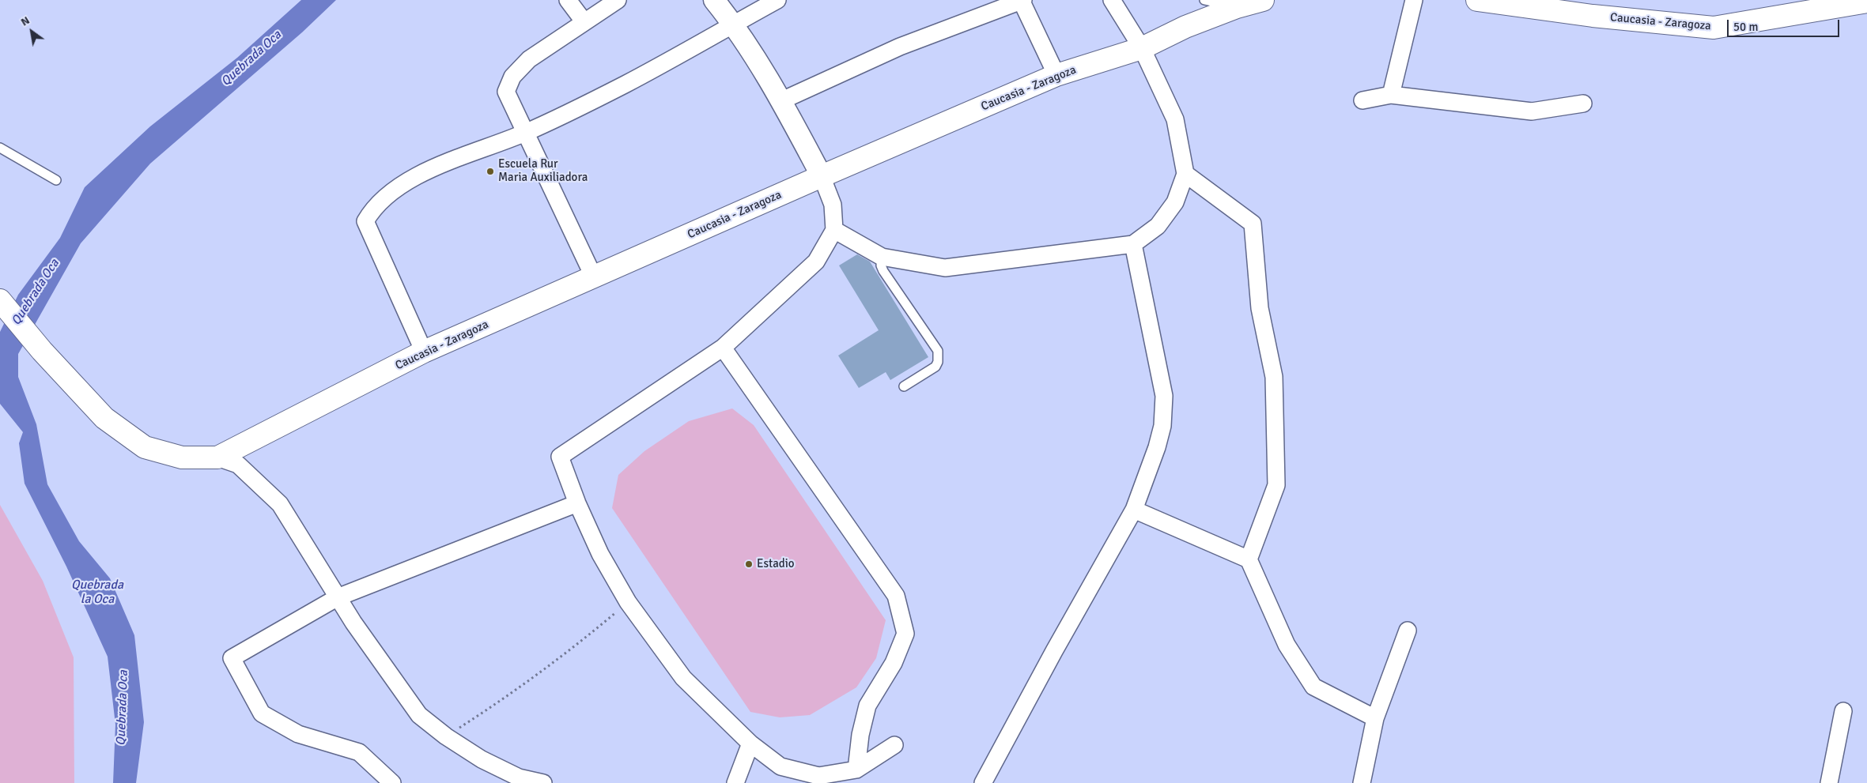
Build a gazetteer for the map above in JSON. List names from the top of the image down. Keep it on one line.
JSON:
{"streets":{"main road":["Caucasia - Zaragoza"]},"water":["Quebrada Oca","Quebrada la Oca"],"places":["Escuela Rur Maria Auxiliadora","Estadio"],"scale_bar":"50 m","north":"top left"}
